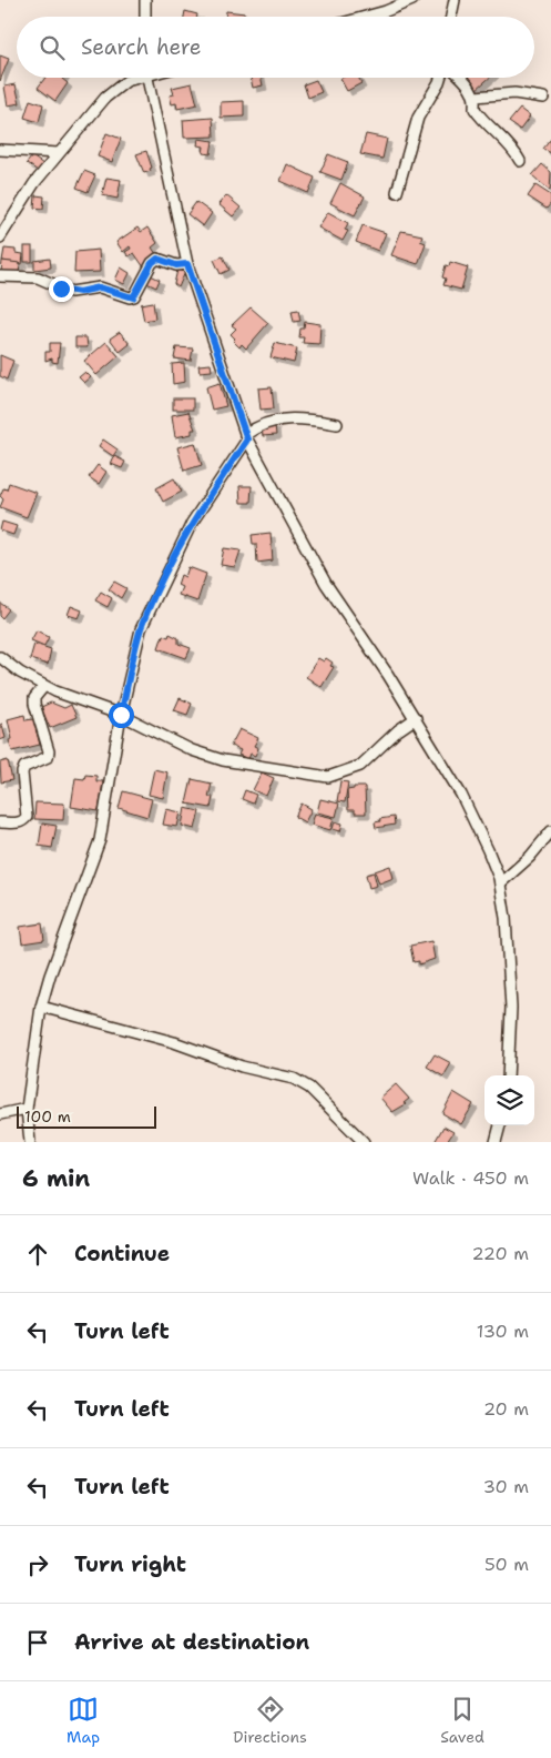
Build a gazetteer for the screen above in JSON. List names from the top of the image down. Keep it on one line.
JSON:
{"scale_bar":"100 m","page":{"search":"Search here","scale":"100 m","heading":["6 min","Walk · 450 m"],"list":[["Continue","220 m"],["Turn left","130 m"],["Turn left","20 m"],["Turn left","30 m"],["Turn right","50 m"],"Arrive at destination"],"nav":["Map","Directions","Saved"]}}
